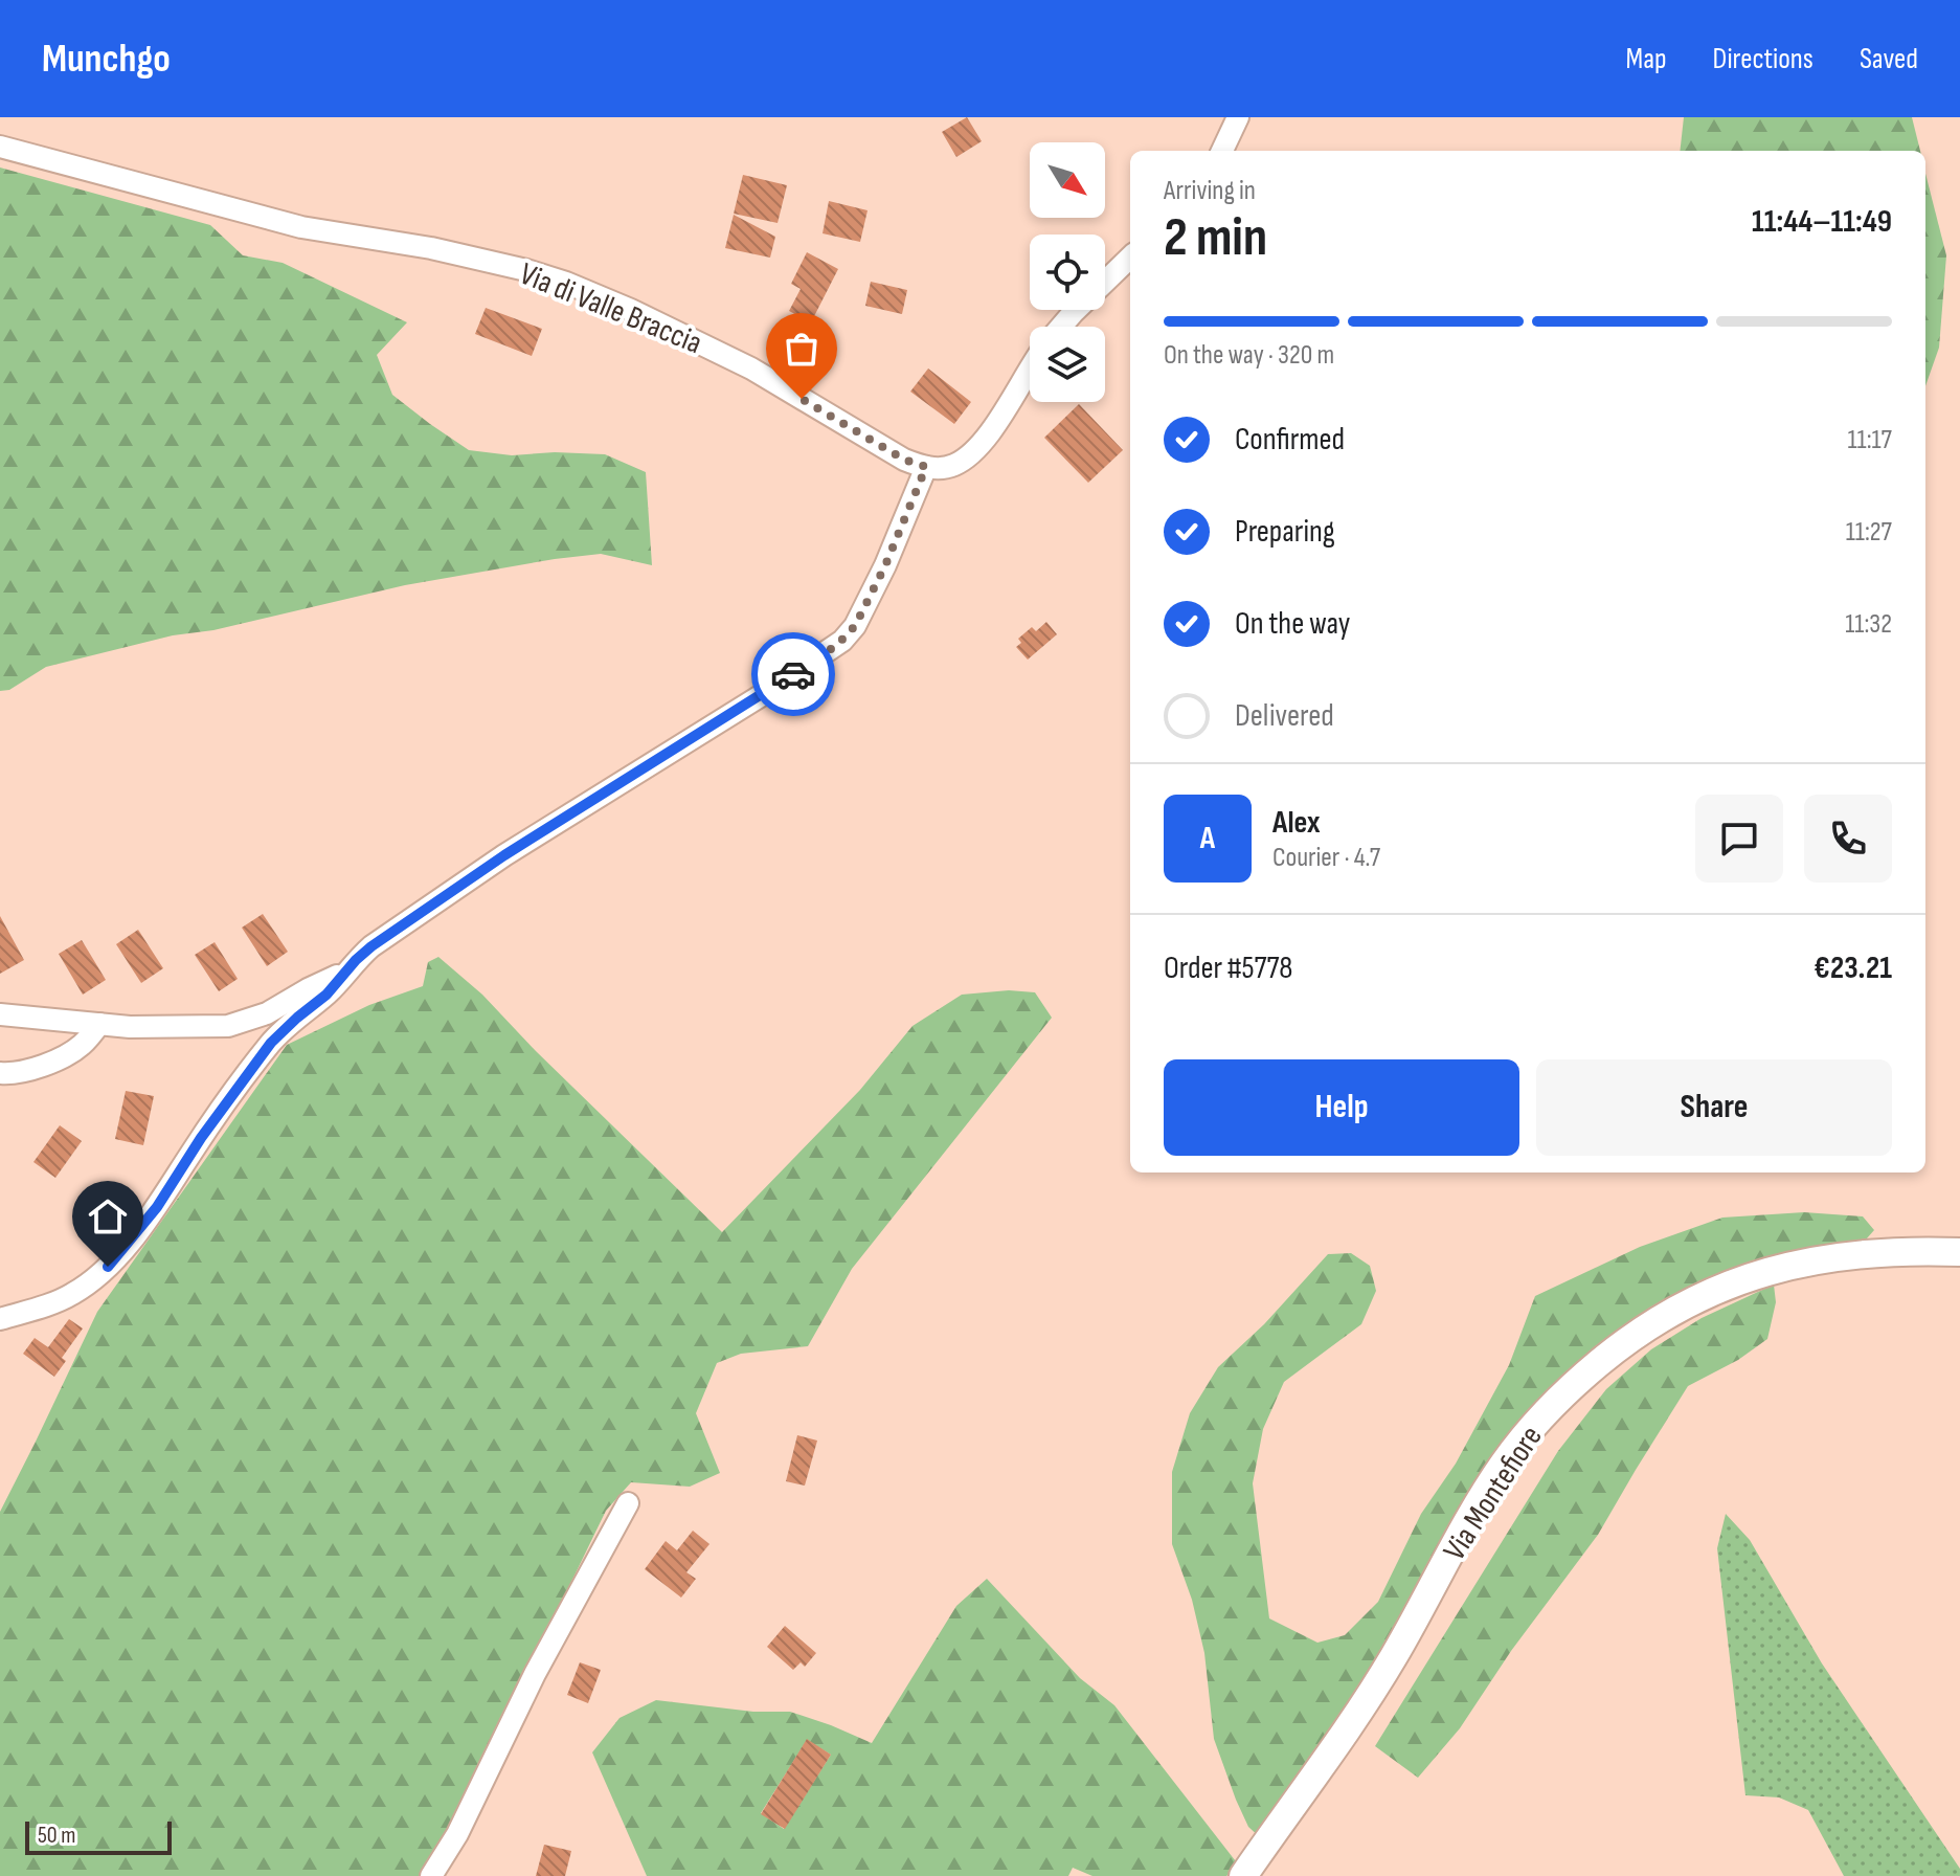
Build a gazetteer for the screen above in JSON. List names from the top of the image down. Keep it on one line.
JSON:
{"streets":{"main road":["Via Montefiore"],"street":["Via di Valle Braccia"]},"scale_bar":"50 m","north":"bottom right","page":{"header":"Munchgo","nav":["Map","Directions","Saved"],"heading":["2 min","Arriving in","11:44–11:49"],"panel":["Alex","Courier · 4.7","Order #5778","€23.21"],"bar":"On the way · 320 m","list":[["Confirmed","11:17"],["Preparing","11:27"],["On the way","11:32"],"Delivered"],"round":"A","buttons":["Help","Share"],"scale":"50 m"}}
